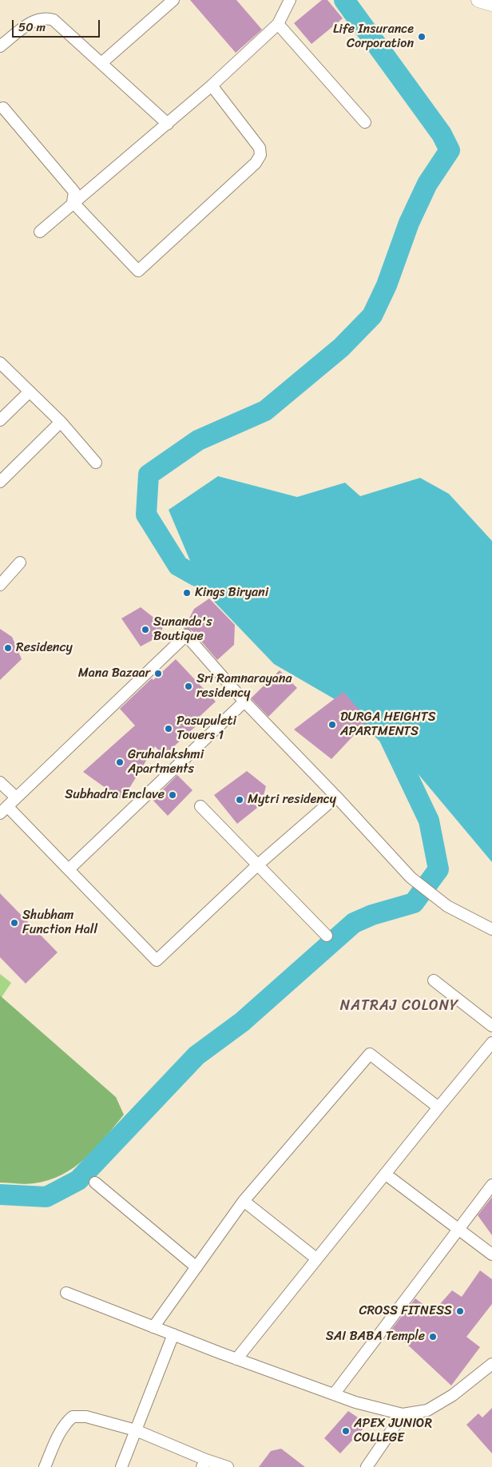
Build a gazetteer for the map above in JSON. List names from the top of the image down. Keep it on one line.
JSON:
{"districts":["NATRAJ COLONY"],"places":["Life Insurance Corporation","Kings Biryani","Sunanda's Boutique","Residency","Mana Bazaar","Sri Ramnarayana residency","DURGA HEIGHTS APARTMENTS","Pasupuleti Towers 1","Gruhalakshmi Apartments","Subhadra Enclave","Mytri residency","Shubham Function Hall","CROSS FITNESS","SAI BABA Temple","APEX JUNIOR COLLEGE"],"scale_bar":"50 m"}
